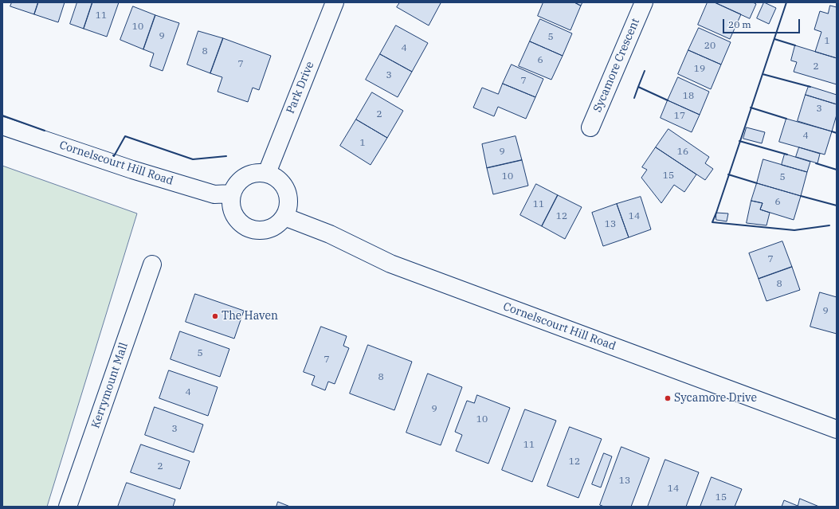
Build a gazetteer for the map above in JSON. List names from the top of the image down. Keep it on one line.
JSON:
{"streets":{"main road":["Sycamore Crescent","Park Drive","Cornelscourt Hill Road","Kerrymount Mall"]},"crossings":[["Park Drive","Cornelscourt Hill Road"]],"places":["The Haven","Sycamore Drive"],"house_numbers":["11","10","9","5","1","20","4","8","6","7","2","19","3","7","18","3","2","17","4","1","9","16","15","10","5","6","11","12","14","13","7","8","9","5","7","8","4","9","10","3","11","12","2","13","14","15"],"scale_bar":"20 m"}
